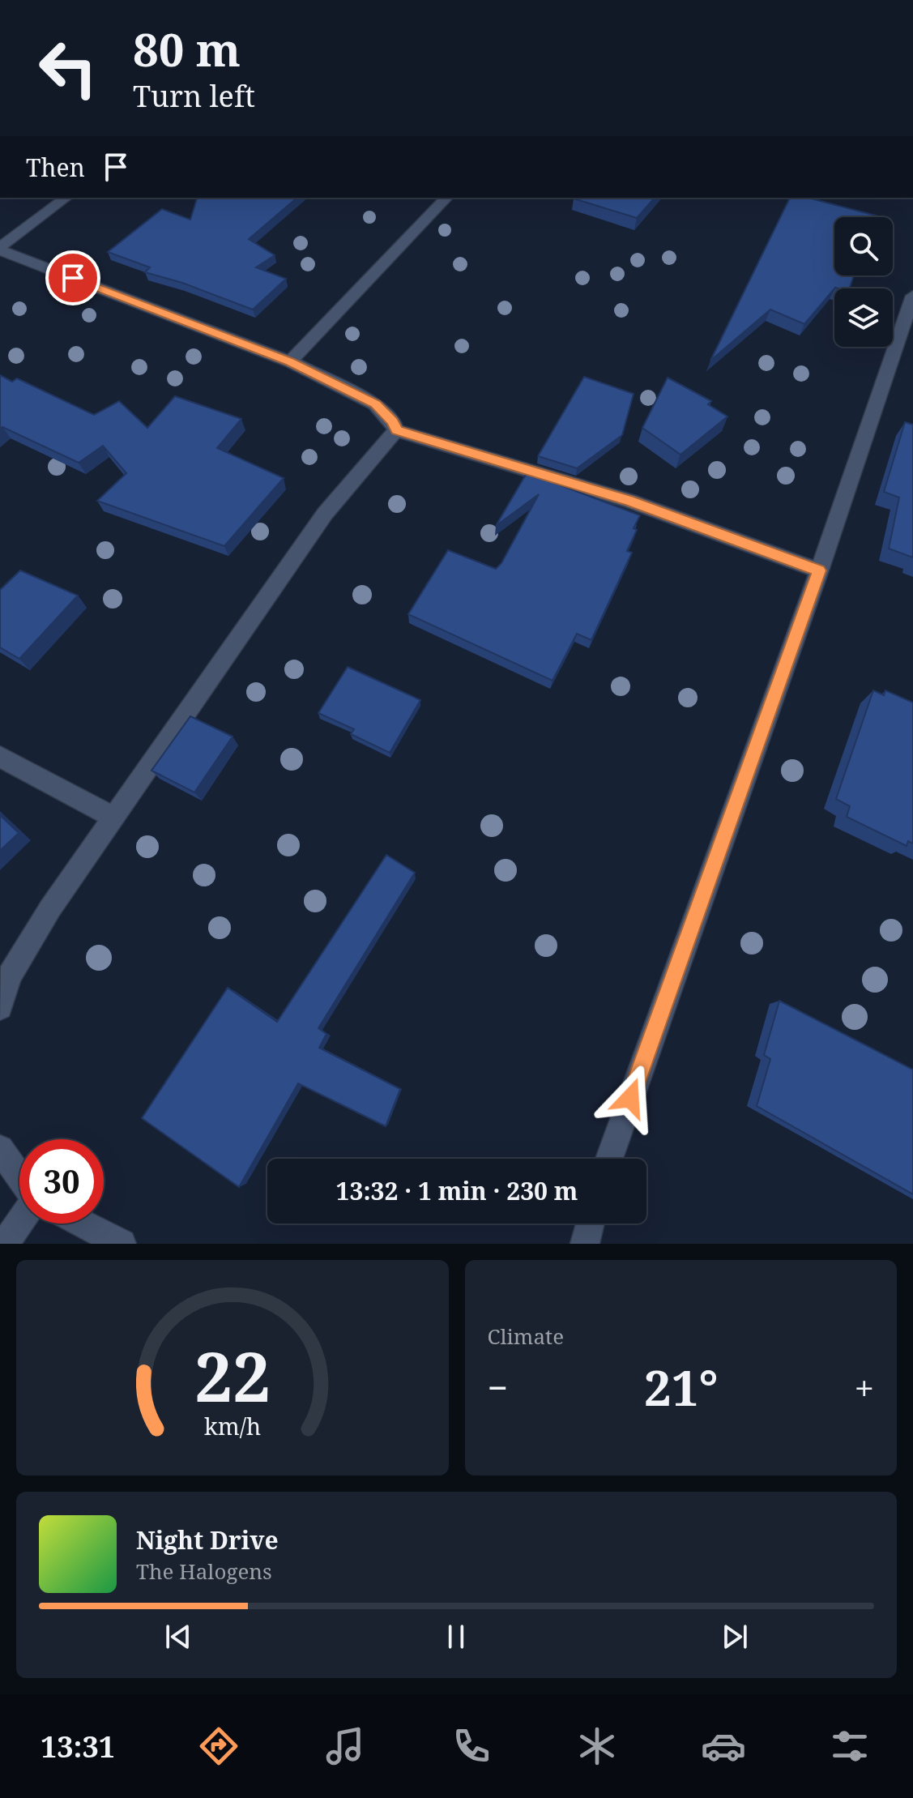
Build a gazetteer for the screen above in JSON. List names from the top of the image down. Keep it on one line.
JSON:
{"page":{"turn":["80 m","Turn left"],"then":"Then","limit":"30","trip":"13:32 · 1 min · 230 m","tile":"Climate","heat":["−","21°","+"],"song":["Night Drive","The Halogens"],"tabs":"13:31","gauge":["22","km/h"]}}
